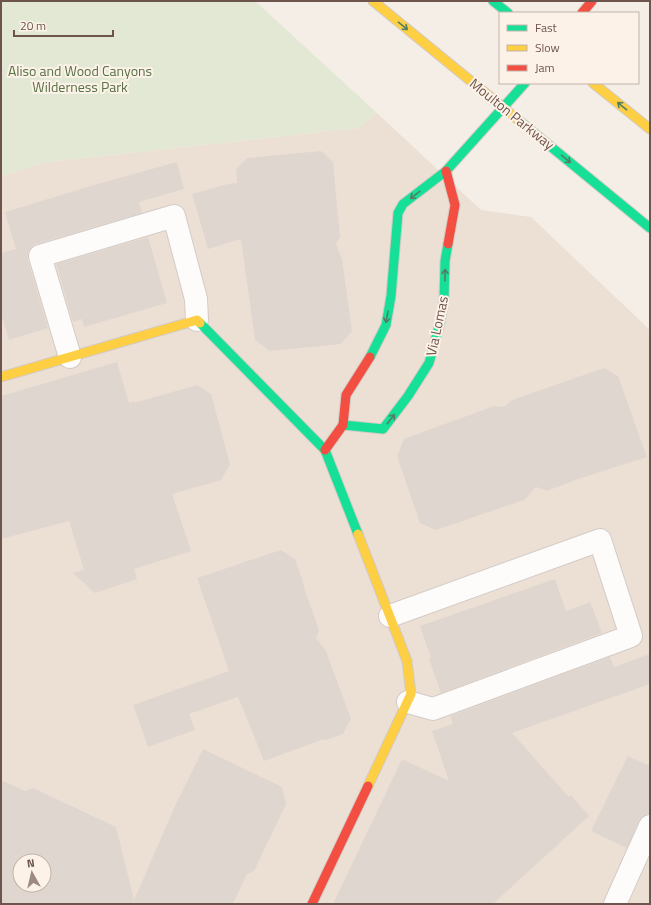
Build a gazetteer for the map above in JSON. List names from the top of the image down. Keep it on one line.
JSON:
{"streets":{"street":["Moulton Parkway","Via Lomas"]},"one_way":["Moulton Parkway"],"parks":["Aliso and Wood Canyons Wilderness Park"],"legend":["Fast","Slow","Jam"],"scale_bar":"20 m","north":"top"}
